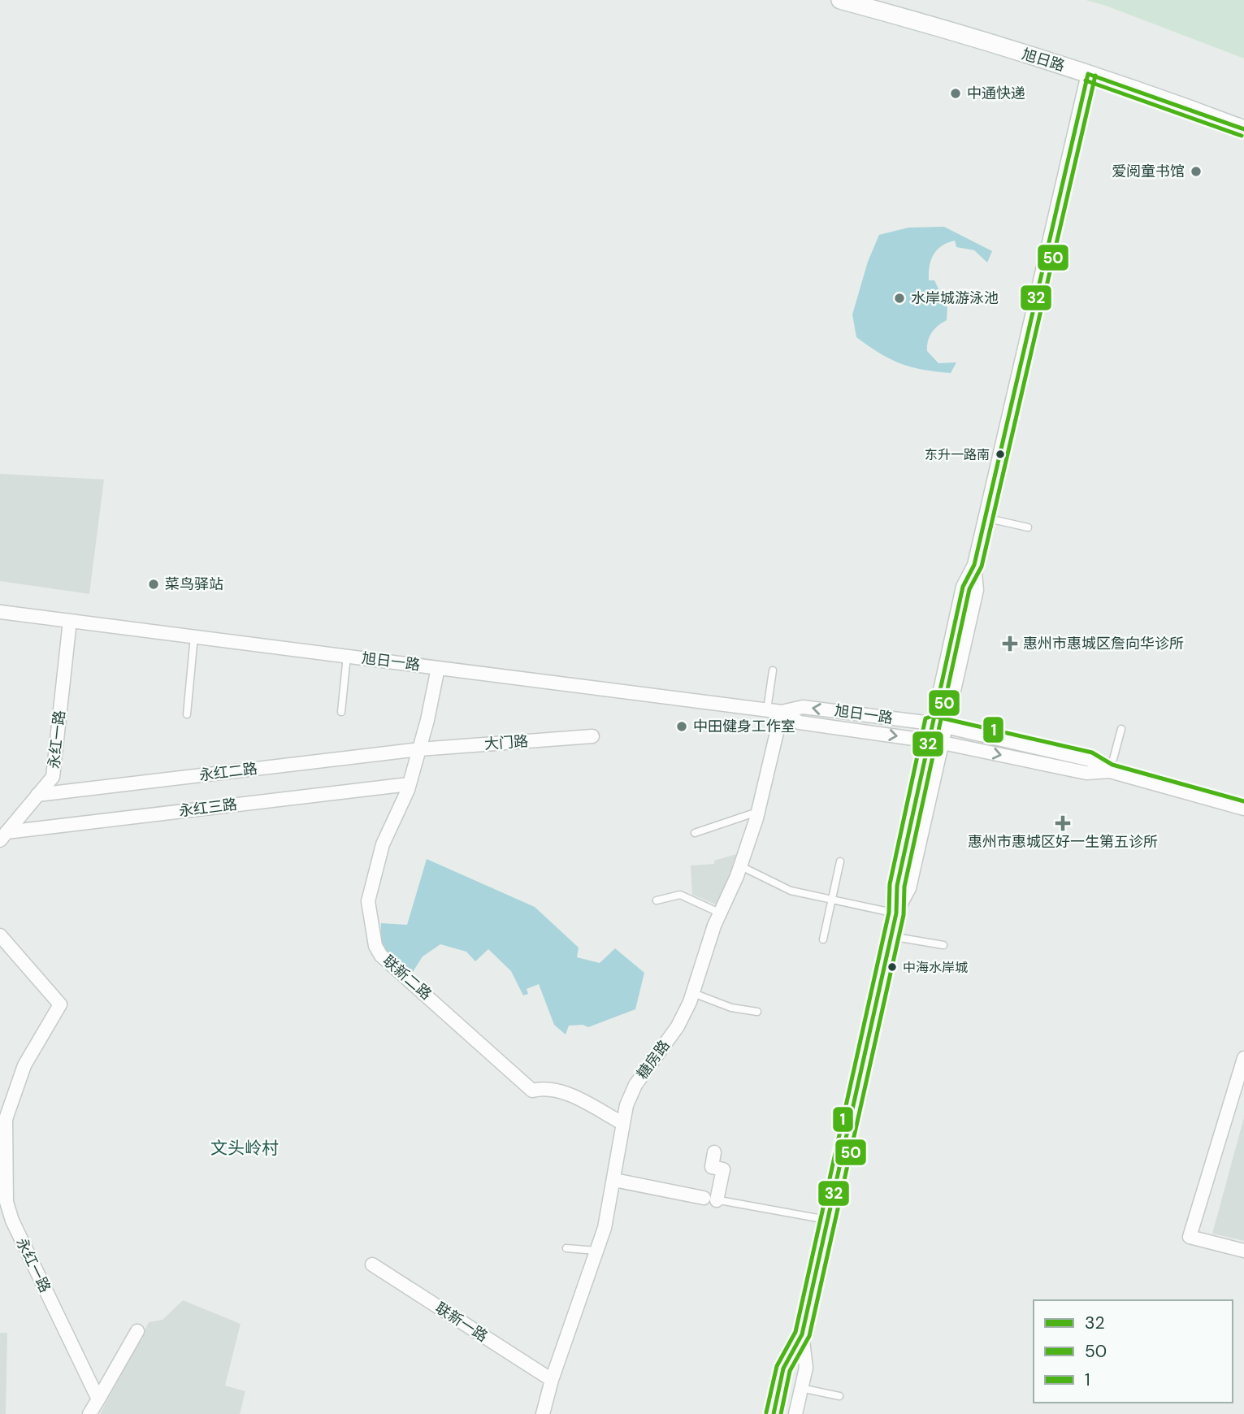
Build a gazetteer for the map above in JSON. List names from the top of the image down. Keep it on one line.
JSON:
{"streets":{"main road":["旭日路"],"street":["旭日一路","永红一路","大门路","永红二路","永红三路","联新二路","糖房路","联新一路"]},"crossings":[["旭日一路","永红一路"],["旭日一路","联新二路"],["旭日一路","糖房路"],["永红一路","永红二路"],["永红一路","永红三路"],["大门路","永红二路"],["大门路","联新二路"],["永红二路","联新二路"],["永红三路","联新二路"],["联新二路","糖房路"],["糖房路","联新一路"]],"districts":["文头岭村"],"places":{"other":["中通快递","爱阅童书馆","水岸城游泳池","东升一路南","菜鸟驿站","中田健身工作室","中海水岸城"],"health":["惠州市惠城区詹向华诊所","惠州市惠城区好一生第五诊所"]},"lines":["transit line 32","transit line 50","transit line 1"],"legend":["32","50","1"]}
